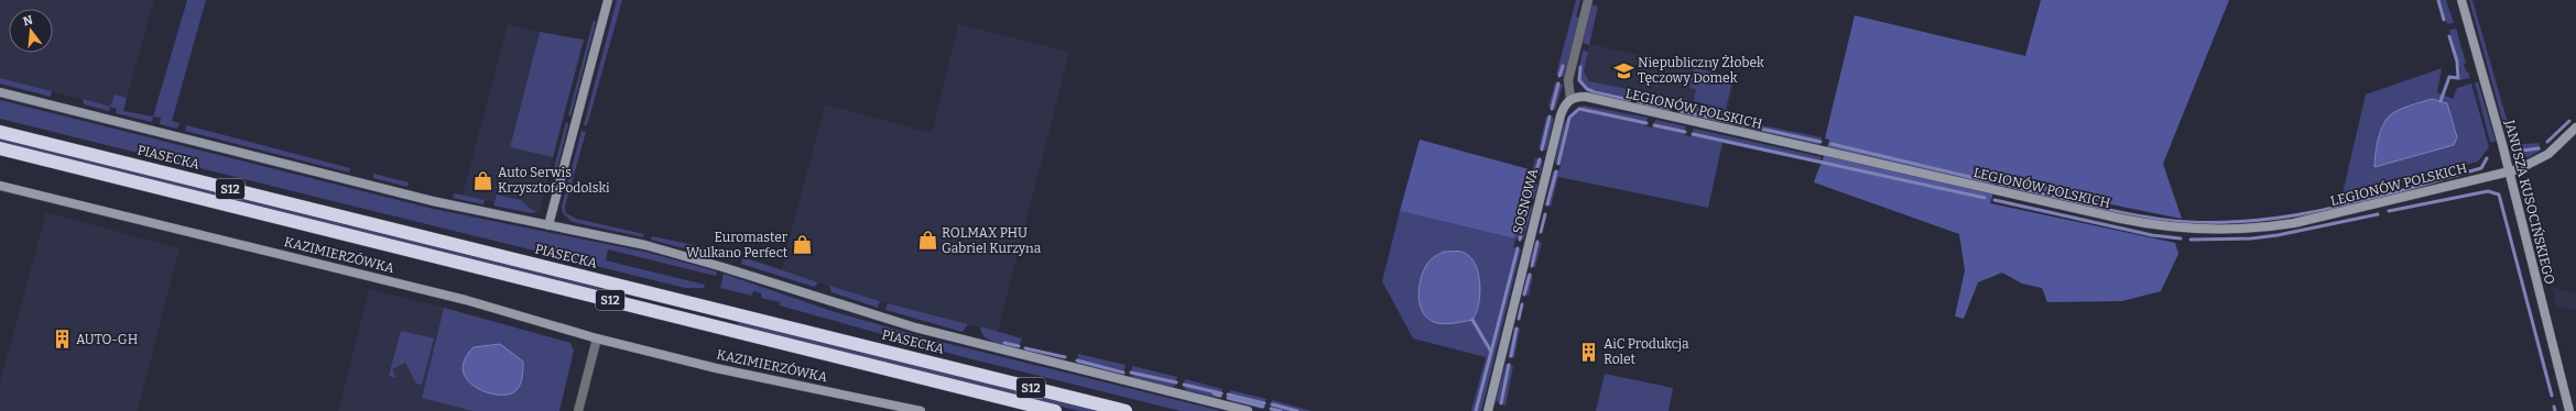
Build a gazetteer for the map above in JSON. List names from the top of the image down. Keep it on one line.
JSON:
{"streets":{"highway":["PIASECKA","S12"],"street":["LEGIONÓW POLSKICH","SOSNOWA","JANUSZA KUSOCIŃSKIEGO","KAZIMIERZÓWKA"]},"crossings":[["LEGIONÓW POLSKICH","SOSNOWA"],["LEGIONÓW POLSKICH","JANUSZA KUSOCIŃSKIEGO"]],"places":{"school or university":["Niepubliczny Żłobek Tęczowy Domek"],"shop":["Auto Serwis Krzysztof Podolski","ROLMAX PHU Gabriel Kurzyna","Euromaster Wulkano Perfect"],"building":["AUTO-GH","AiC Produkcja Rolet"]},"north":"top"}
